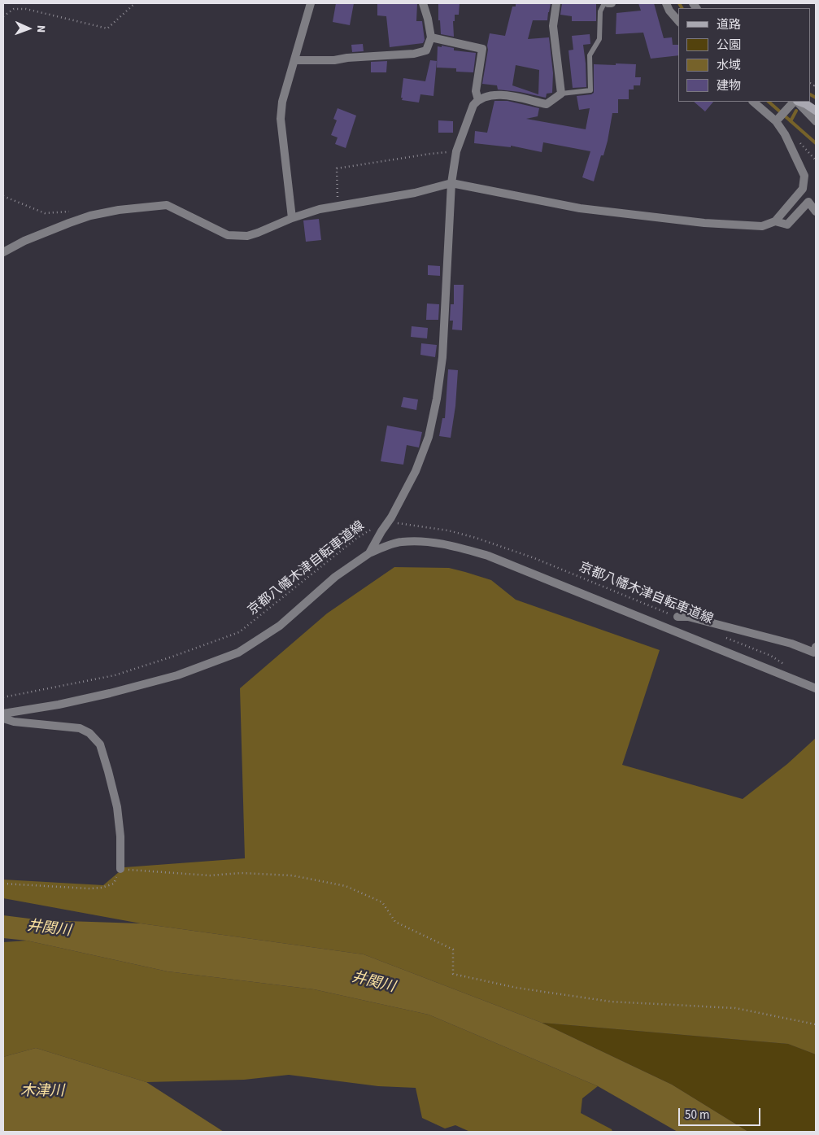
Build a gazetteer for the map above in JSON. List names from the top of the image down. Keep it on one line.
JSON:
{"streets":{"path":["京都八幡木津自転車道線"]},"water":["井関川","木津川"],"legend":["道路","公園","水域","建物"],"scale_bar":"50 m","north":"right"}
